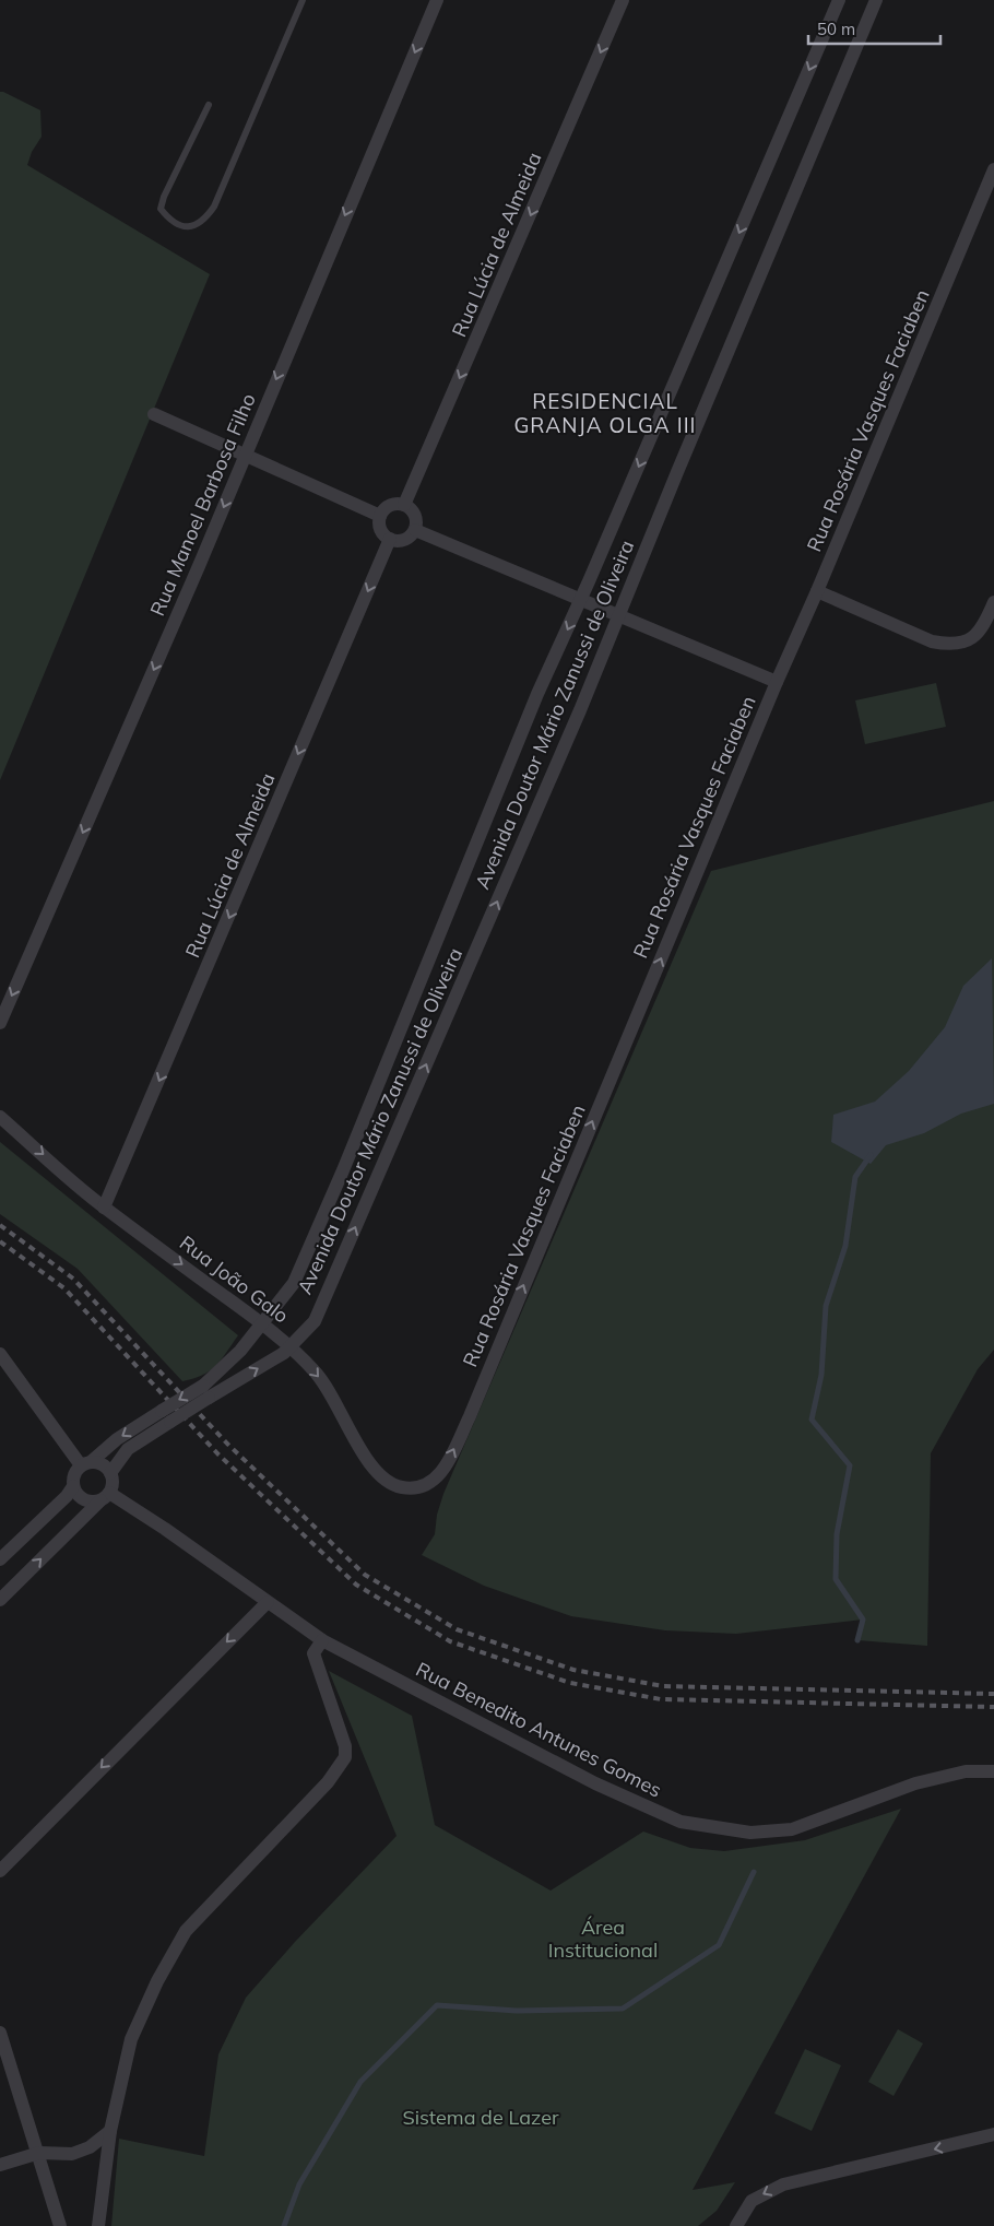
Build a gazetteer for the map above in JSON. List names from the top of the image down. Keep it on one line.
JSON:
{"streets":{"street":["Rua Lúcia de Almeida","Rua Rosária Vasques Faciaben","Rua Manoel Barbosa Filho","Avenida Doutor Mário Zanussi de Oliveira","Rua João Galo","Rua Benedito Antunes Gomes"]},"crossings":[["Rua Lúcia de Almeida","Rua João Galo"],["Rua Rosária Vasques Faciaben","Rua João Galo"],["Avenida Doutor Mário Zanussi de Oliveira","Rua João Galo"]],"one_way":["Rua Lúcia de Almeida","Rua Rosária Vasques Faciaben","Rua Manoel Barbosa Filho","Rua João Galo"],"districts":["RESIDENCIAL GRANJA OLGA III"],"parks":["Área Institucional","Sistema de Lazer"],"scale_bar":"50 m"}
